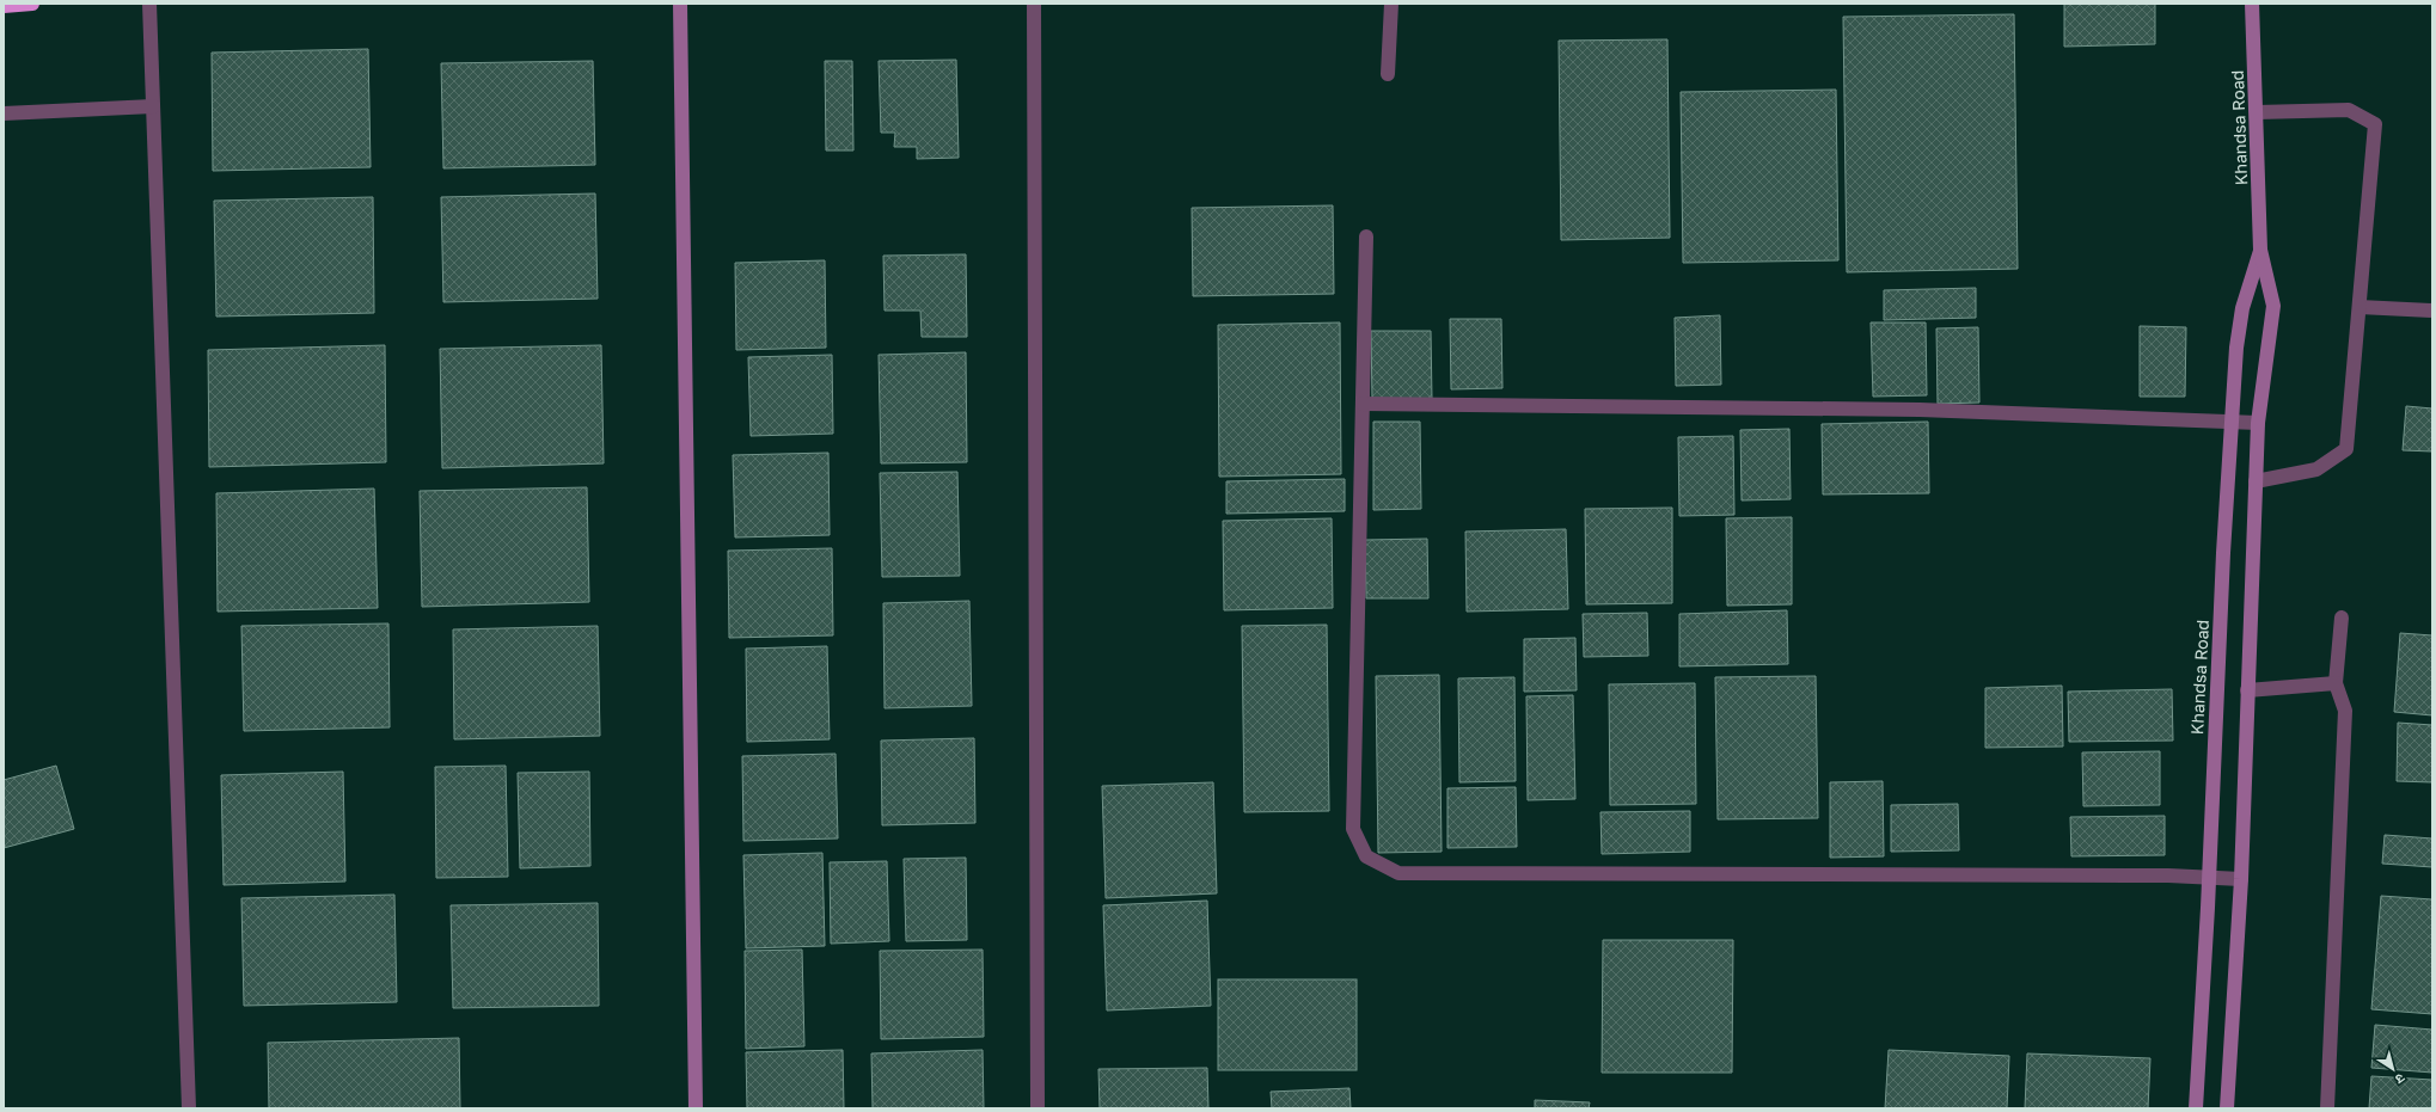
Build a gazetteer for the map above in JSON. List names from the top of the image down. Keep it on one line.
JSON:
{"streets":{"street":["Khandsa Road"]},"north":"bottom right"}
